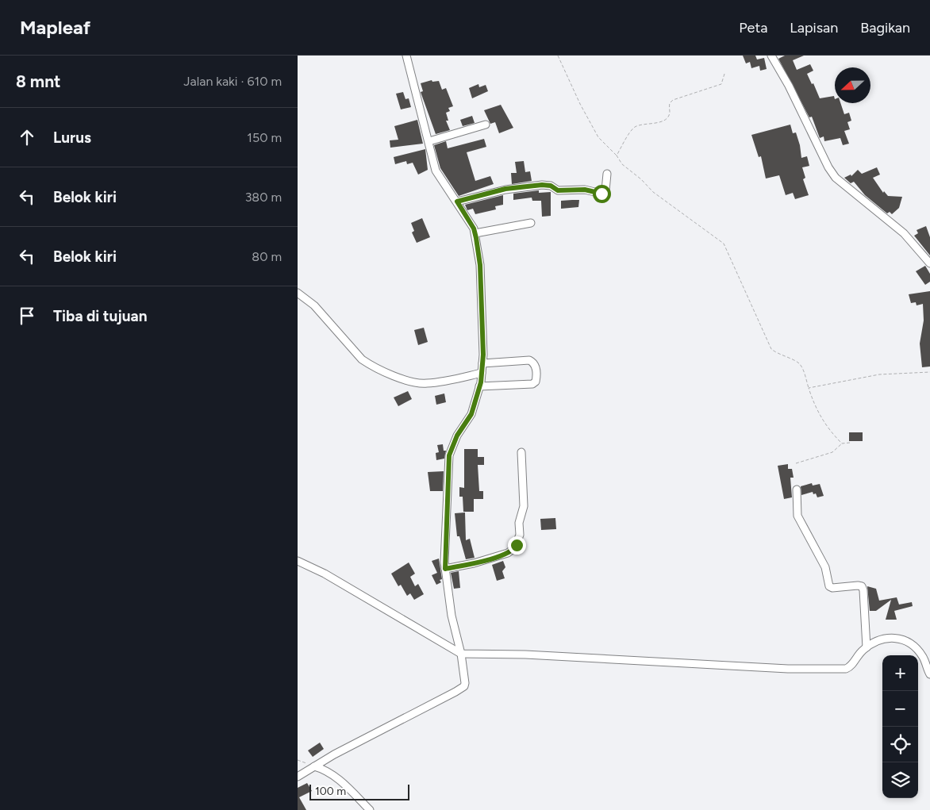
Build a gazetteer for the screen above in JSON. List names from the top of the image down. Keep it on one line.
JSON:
{"scale_bar":"100 m","north":"left","page":{"header":"Mapleaf","nav":["Peta","Lapisan","Bagikan"],"heading":["8 mnt","Jalan kaki · 610 m"],"list":[["Lurus","150 m"],["Belok kiri","380 m"],["Belok kiri","80 m"],"Tiba di tujuan"],"map_buttons":["+","−"],"scale":"100 m"}}
